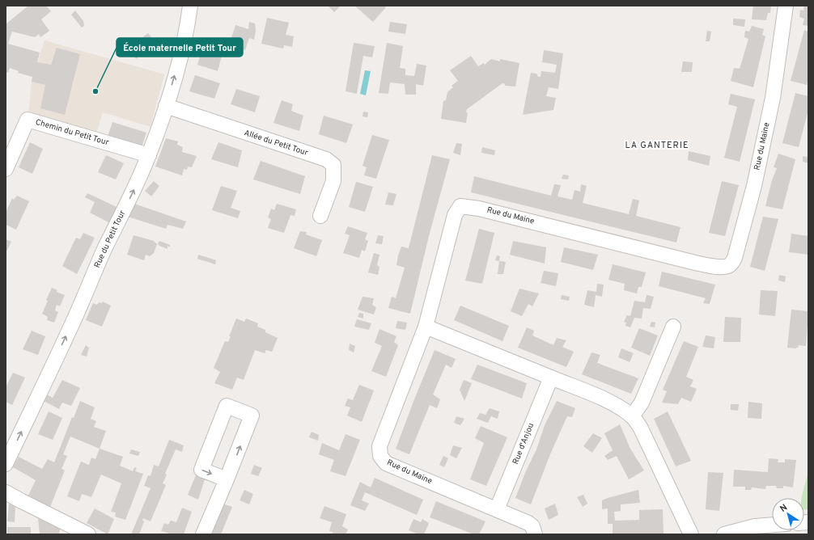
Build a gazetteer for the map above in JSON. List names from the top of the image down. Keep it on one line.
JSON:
{"streets":{"street":["Chemin du Petit Tour","Allée du Petit Tour","Rue du Maine","Rue du Petit Tour","Rue d'Anjou"]},"crossings":[["Chemin du Petit Tour","Rue du Petit Tour"],["Allée du Petit Tour","Rue du Petit Tour"],["Rue du Maine","Rue d'Anjou"]],"one_way":["Rue du Petit Tour"],"districts":["LA GANTERIE"],"places":["École maternelle Petit Tour"],"north":"top left"}
